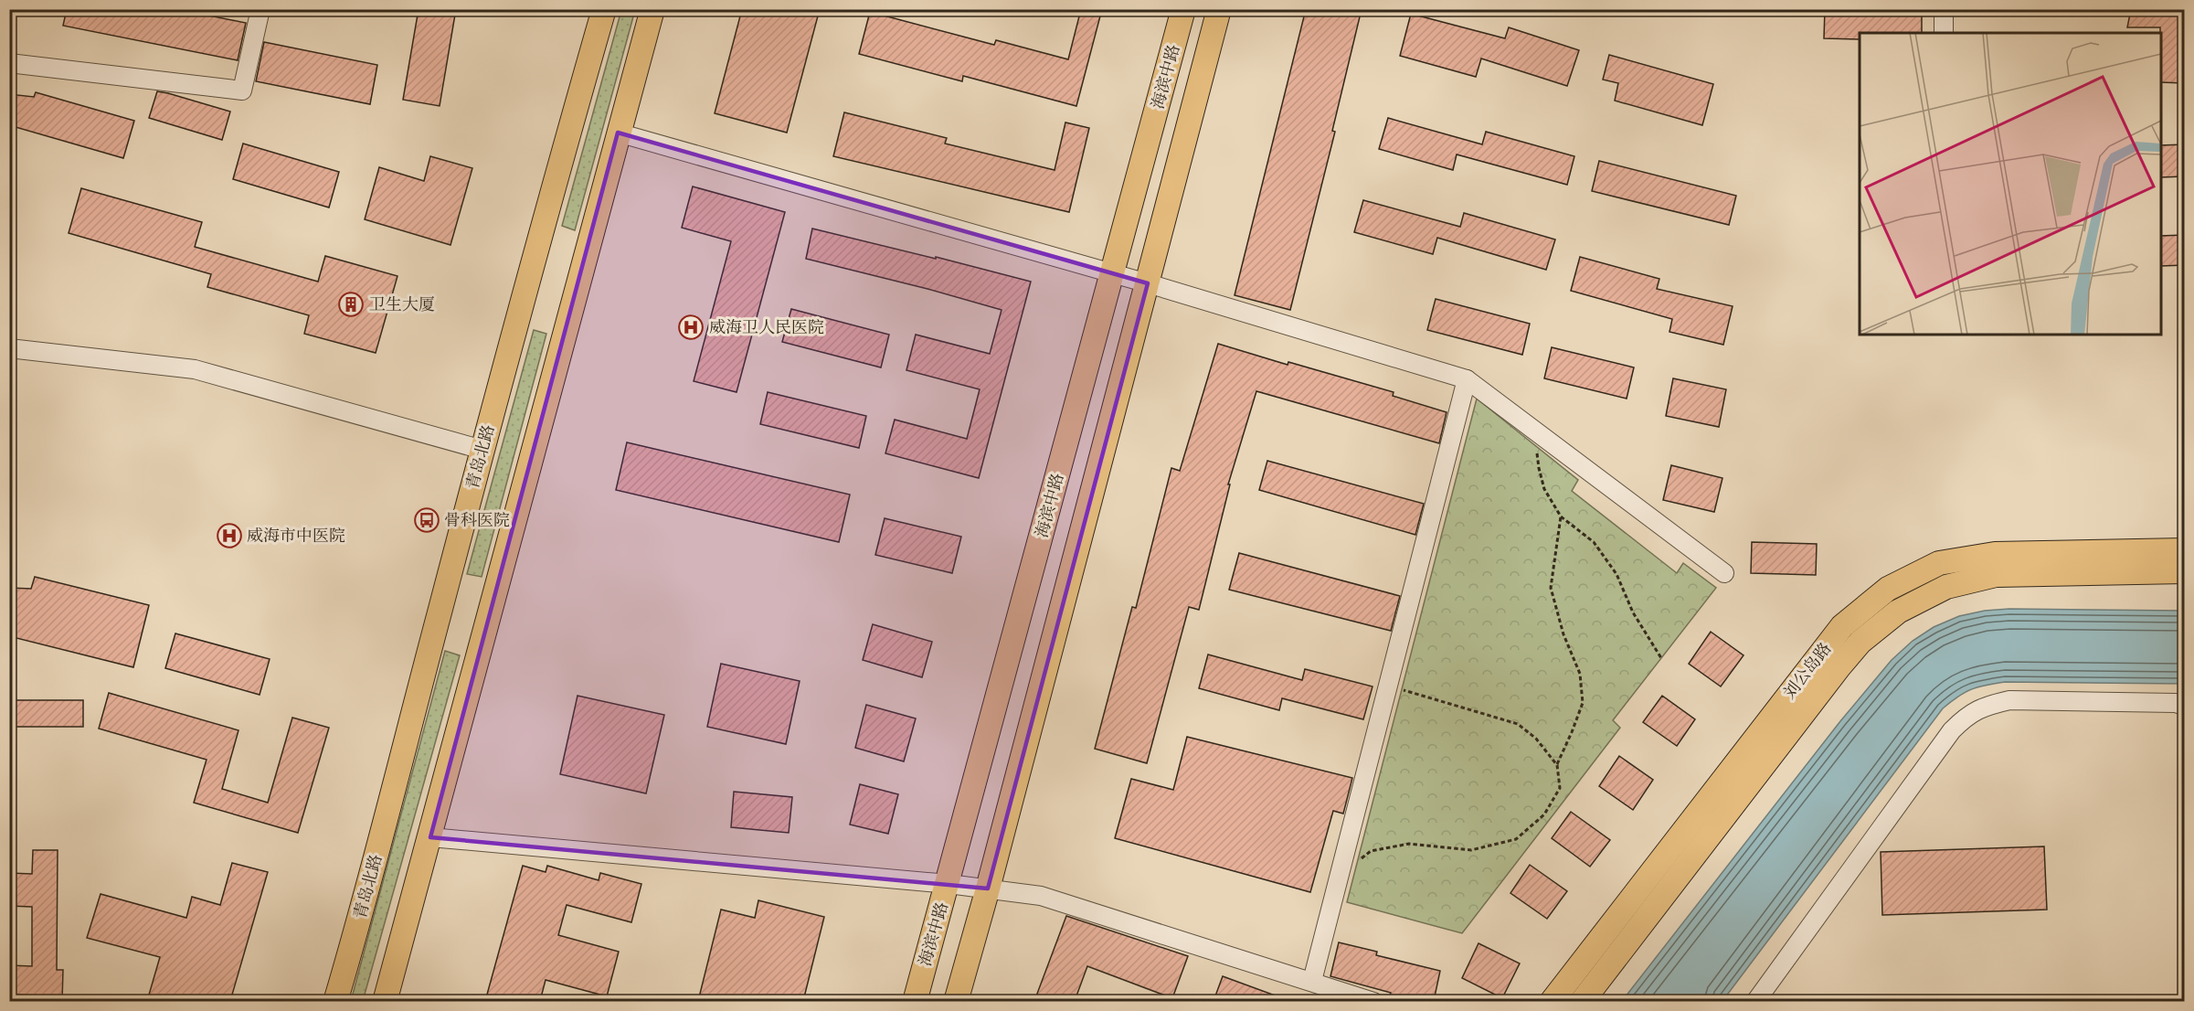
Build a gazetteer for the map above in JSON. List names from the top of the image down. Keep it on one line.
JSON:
{"streets":{"main road":["海滨中路","青岛北路","刘公岛路"]},"places":{"building":["卫生大厦"],"hospital":["威海卫人民医院","威海市中医院"],"bus stop":["骨科医院"]}}
